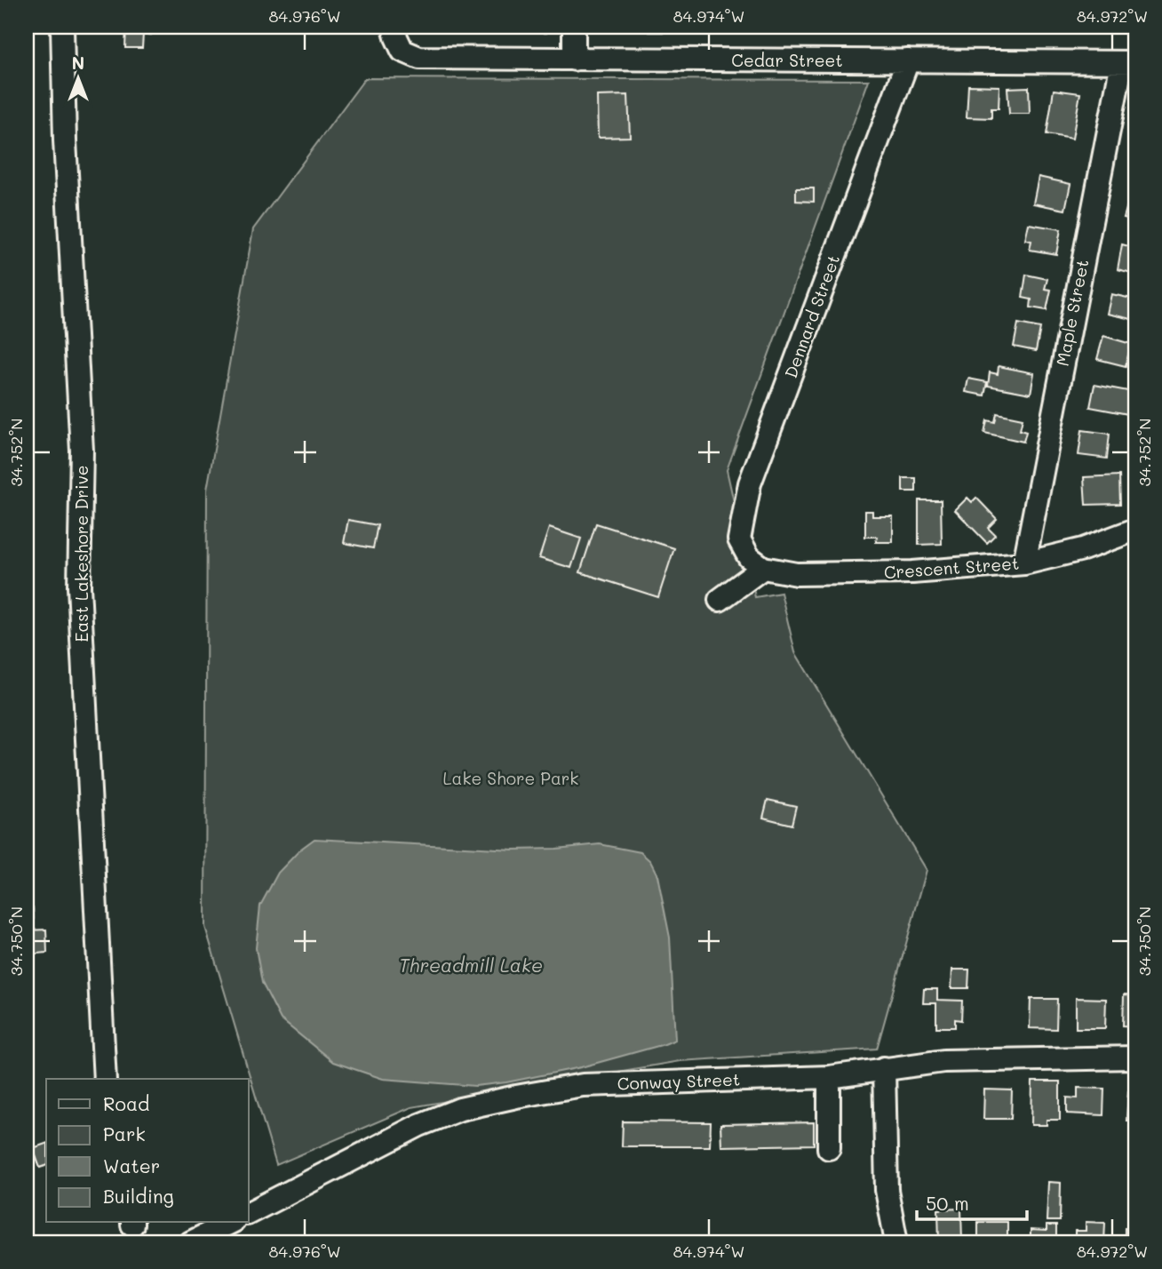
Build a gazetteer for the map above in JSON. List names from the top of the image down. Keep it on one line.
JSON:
{"streets":{"street":["Cedar Street","Maple Street","Dennard Street","East Lakeshore Drive","Crescent Street","Conway Street"]},"crossings":[["Cedar Street","Maple Street"],["Cedar Street","Dennard Street"],["Maple Street","Crescent Street"],["Dennard Street","Crescent Street"]],"water":["Threadmill Lake"],"parks":["Lake Shore Park"],"legend":["Road","Park","Water","Building"],"scale_bar":"50 m","north":"top","coordinates":["84.976°W","84.974°W","84.972°W","34.752°N","34.750°N"]}
